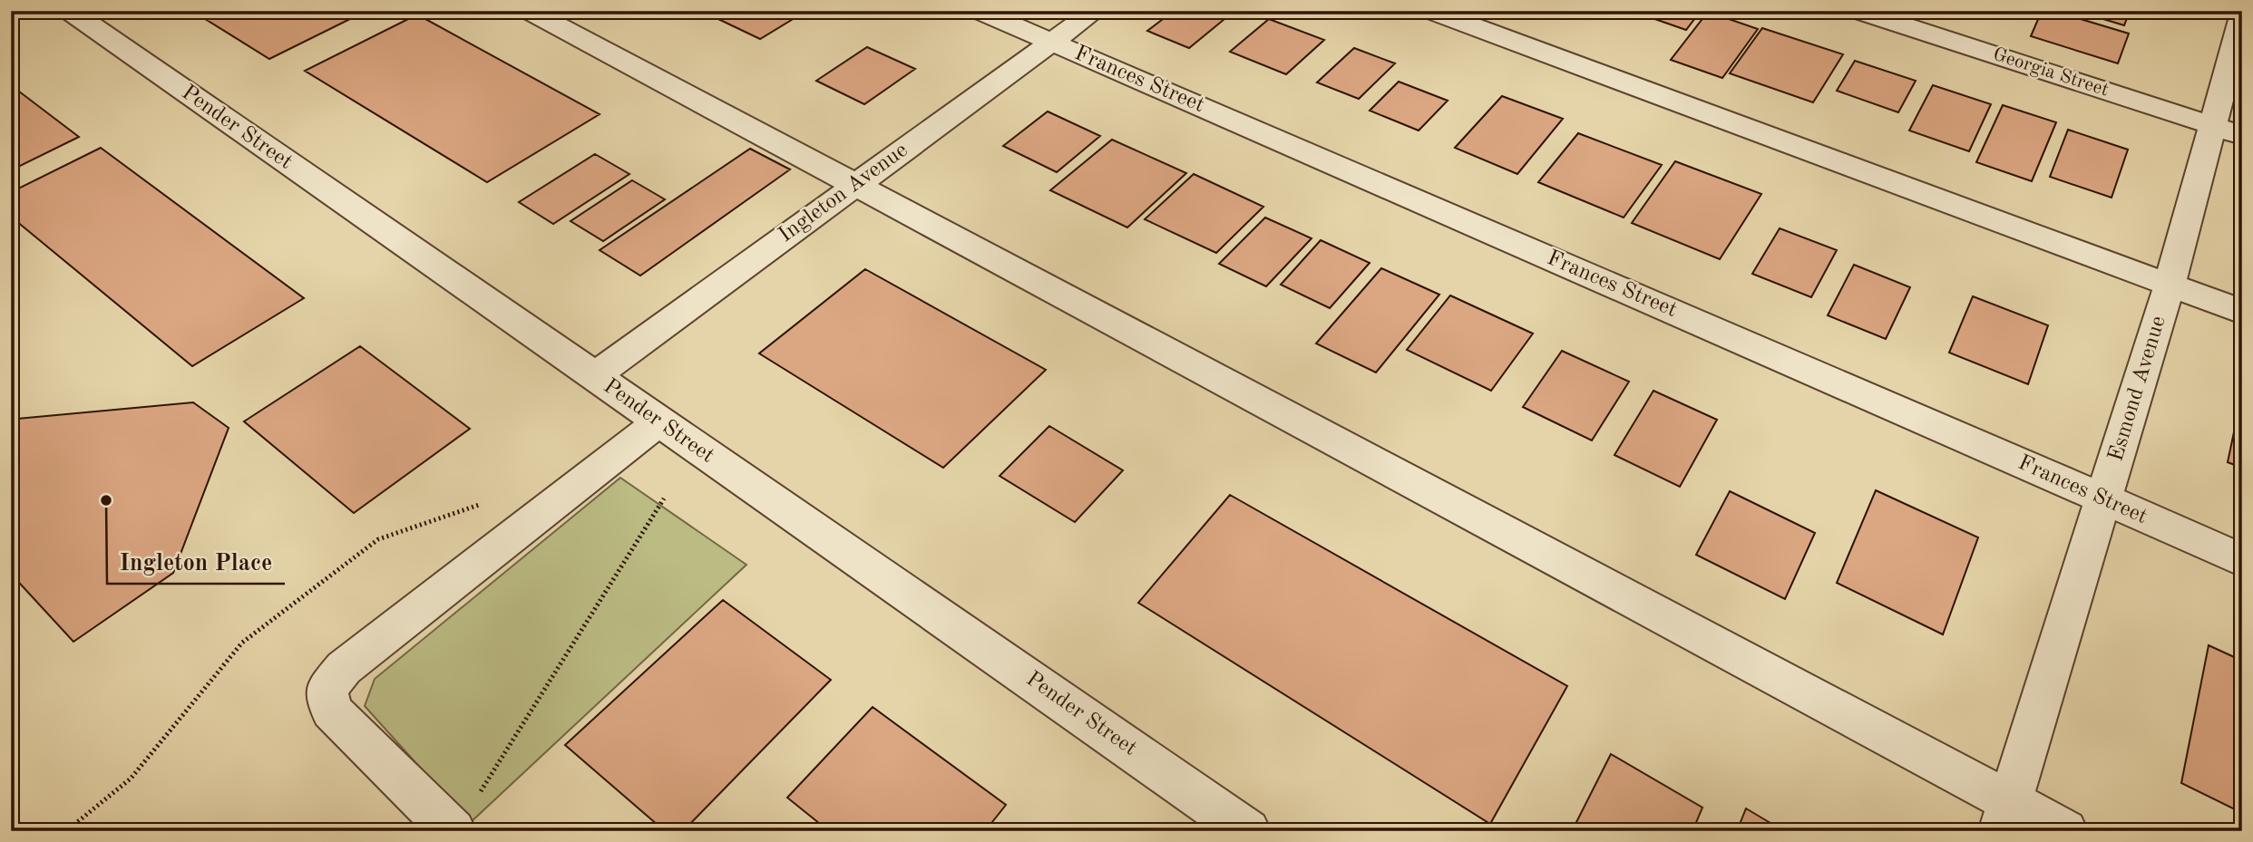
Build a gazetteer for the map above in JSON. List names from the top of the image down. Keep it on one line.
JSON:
{"streets":{"street":["Georgia Street","Frances Street","Pender Street","Ingleton Avenue","Esmond Avenue"]},"crossings":[["Georgia Street","Esmond Avenue"],["Frances Street","Ingleton Avenue"],["Frances Street","Esmond Avenue"],["Pender Street","Ingleton Avenue"]],"places":["Ingleton Place"]}
